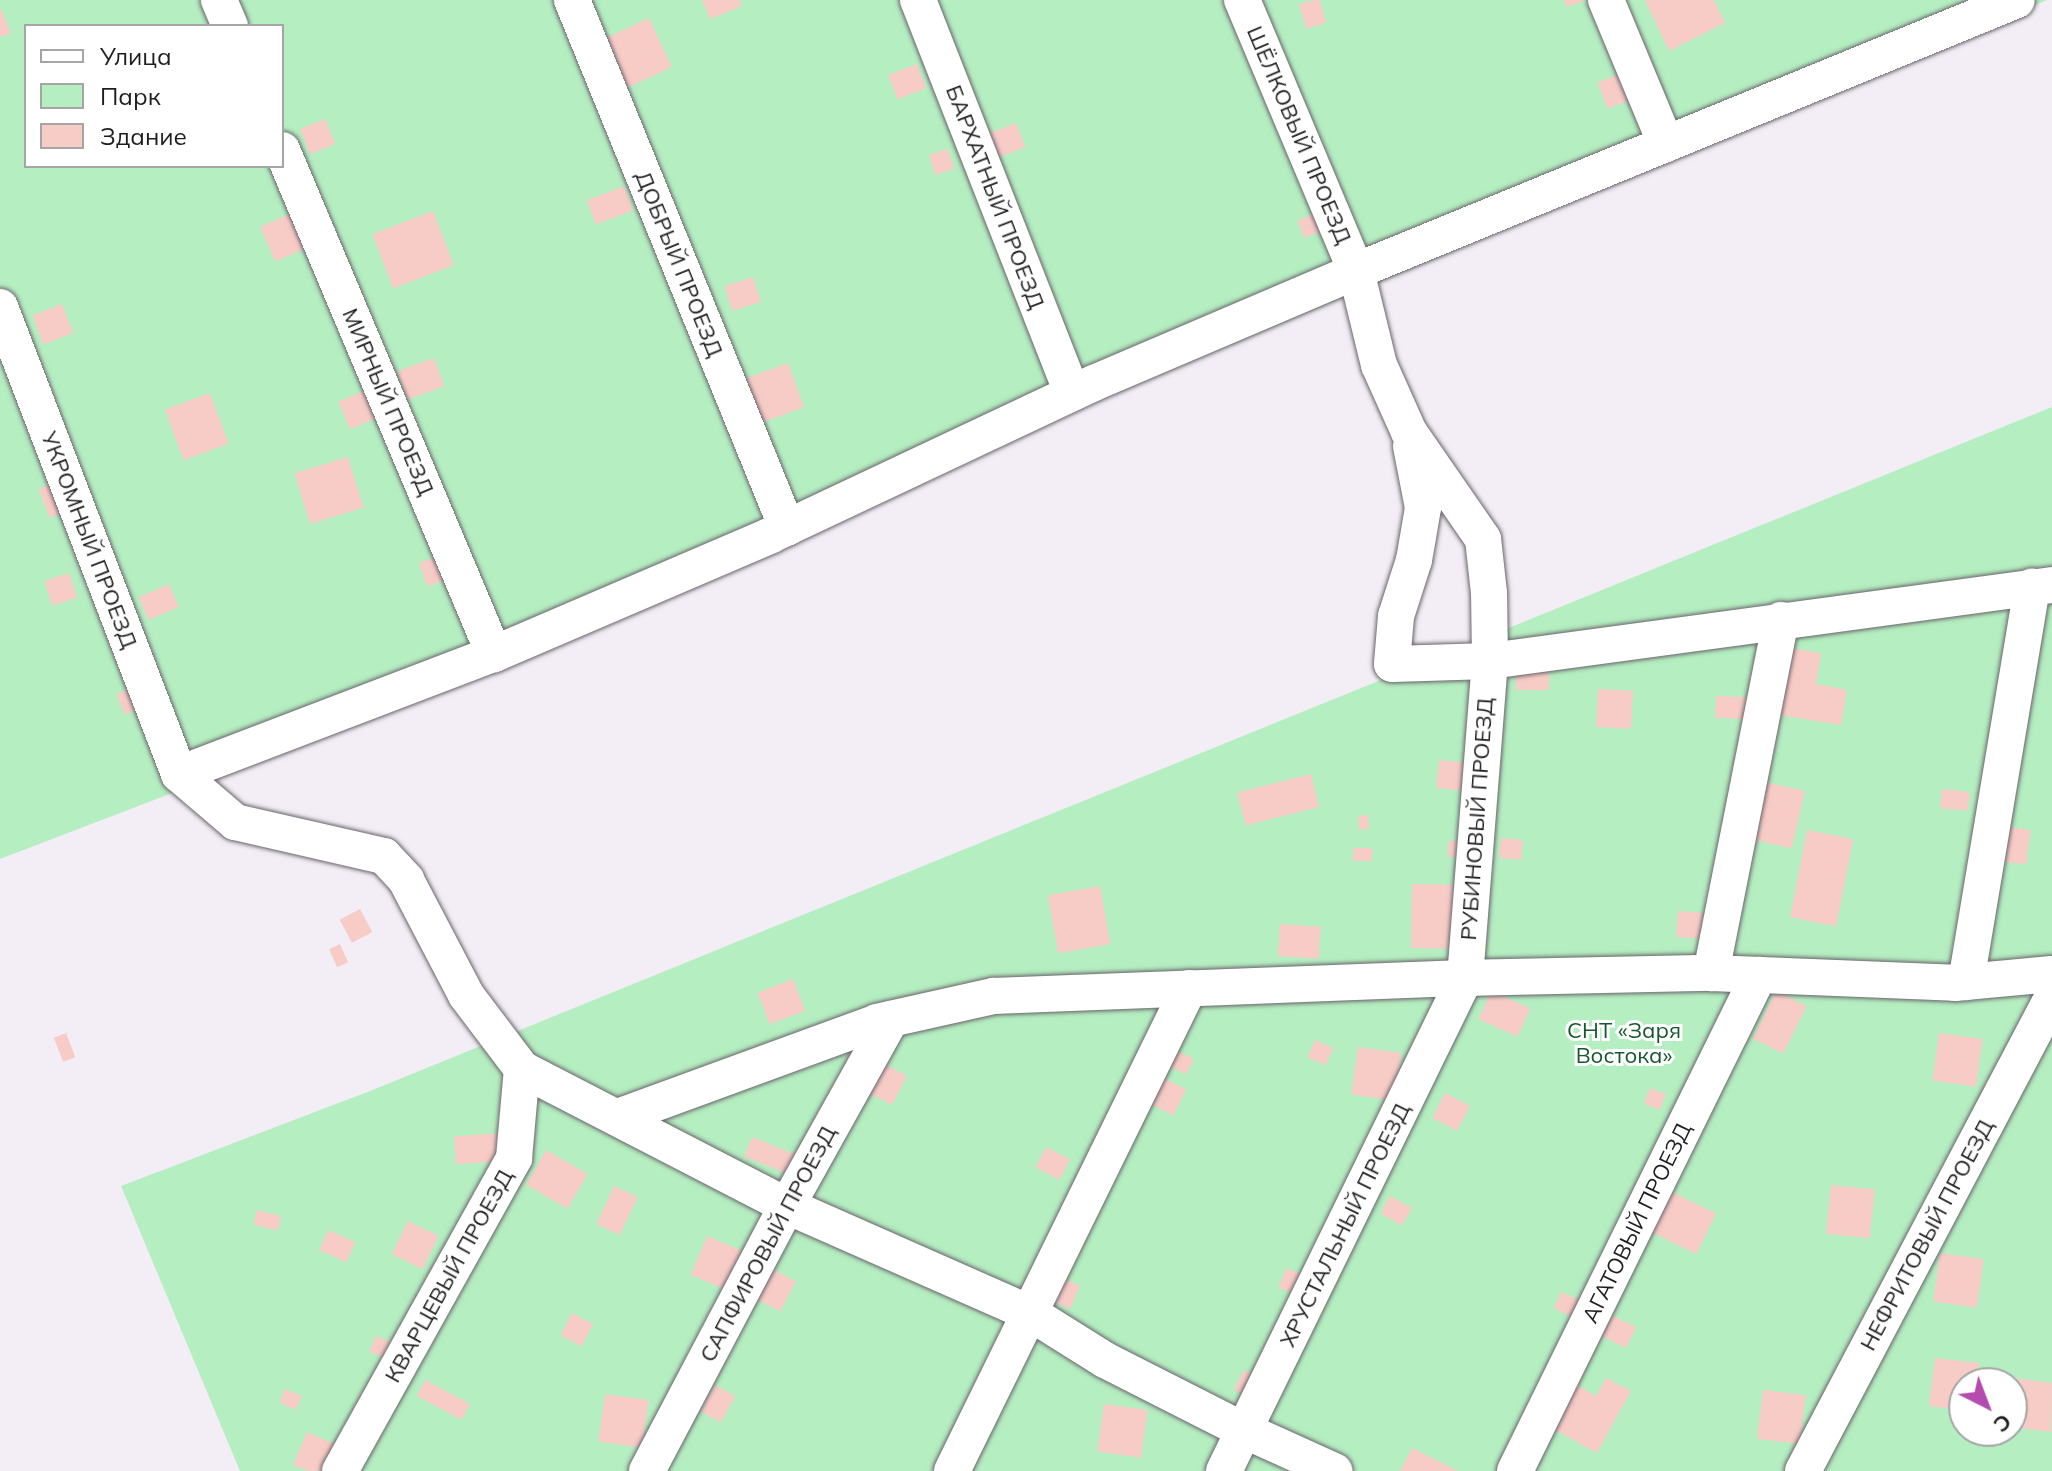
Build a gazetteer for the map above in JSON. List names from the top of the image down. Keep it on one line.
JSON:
{"streets":{"street":["ШЁЛКОВЫЙ ПРОЕЗД","БАРХАТНЫЙ ПРОЕЗД","ДОБРЫЙ ПРОЕЗД","МИРНЫЙ ПРОЕЗД","УКРОМНЫЙ ПРОЕЗД","РУБИНОВЫЙ ПРОЕЗД","АГАТОВЫЙ ПРОЕЗД","ХРУСТАЛЬНЫЙ ПРОЕЗД","НЕФРИТОВЫЙ ПРОЕЗД","САПФИРОВЫЙ ПРОЕЗД","КВАРЦЕВЫЙ ПРОЕЗД"]},"crossings":[["ШЁЛКОВЫЙ ПРОЕЗД","РУБИНОВЫЙ ПРОЕЗД"],["РУБИНОВЫЙ ПРОЕЗД","ХРУСТАЛЬНЫЙ ПРОЕЗД"]],"parks":["СНТ «Заря Востока»"],"legend":["Улица","Парк","Здание"],"north":"bottom right"}
